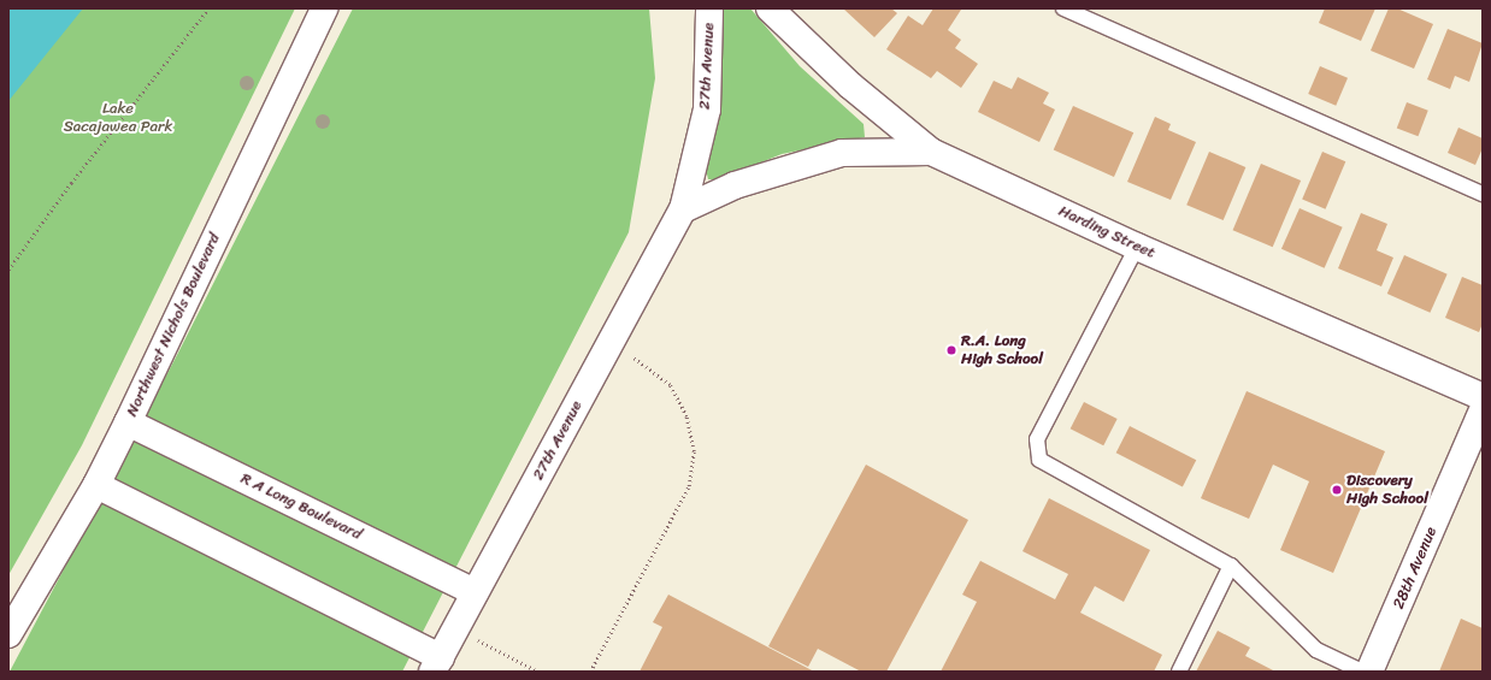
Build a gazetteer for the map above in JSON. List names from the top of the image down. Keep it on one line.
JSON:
{"streets":{"street":["27th Avenue","Harding Street","Northwest Nichols Boulevard","R A Long Boulevard","28th Avenue"]},"crossings":[["27th Avenue","R A Long Boulevard"],["Northwest Nichols Boulevard","R A Long Boulevard"]],"parks":["Lake Sacajawea Park"],"places":["R.A. Long High School","Discovery High School"]}
